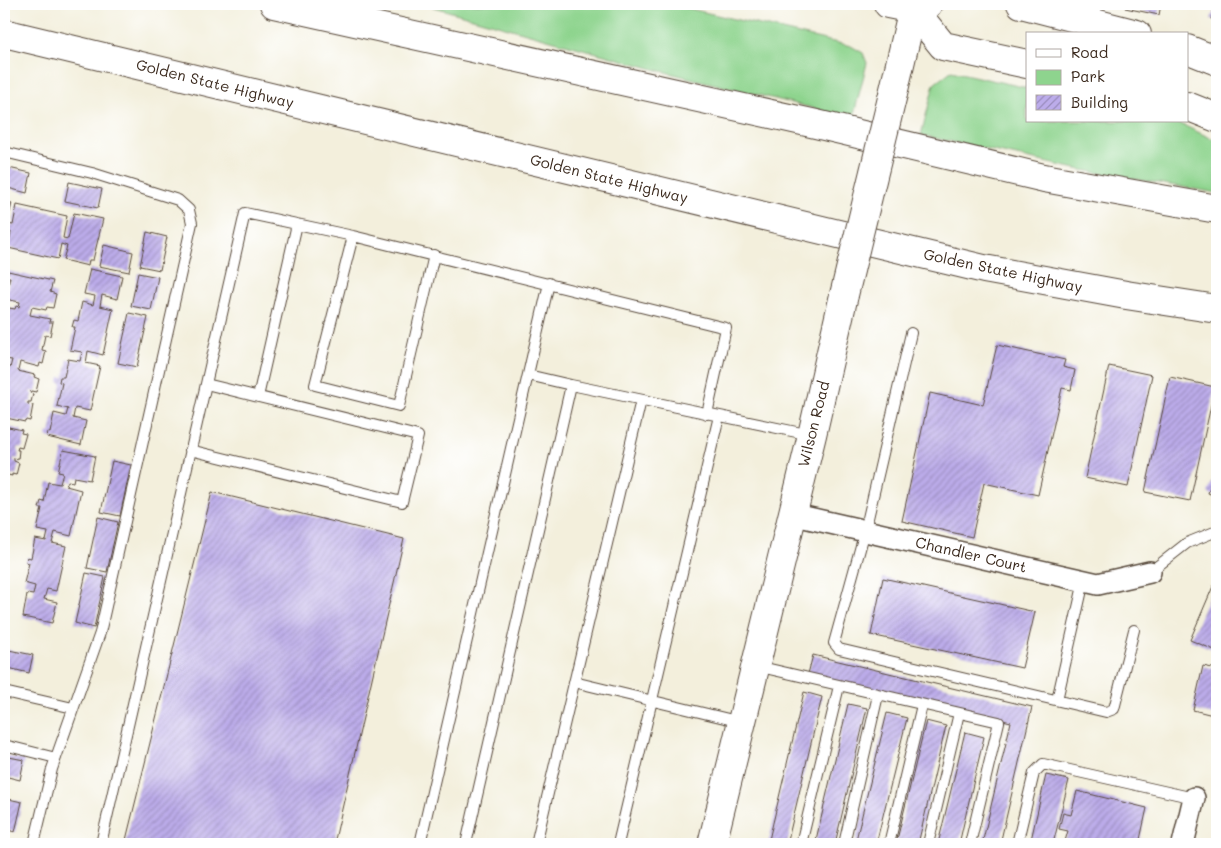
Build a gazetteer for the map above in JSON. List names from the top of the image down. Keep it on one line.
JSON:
{"streets":{"main road":["Golden State Highway","Wilson Road"],"street":["Chandler Court"]},"crossings":[["Wilson Road","Chandler Court"]],"legend":["Road","Park","Building"]}
